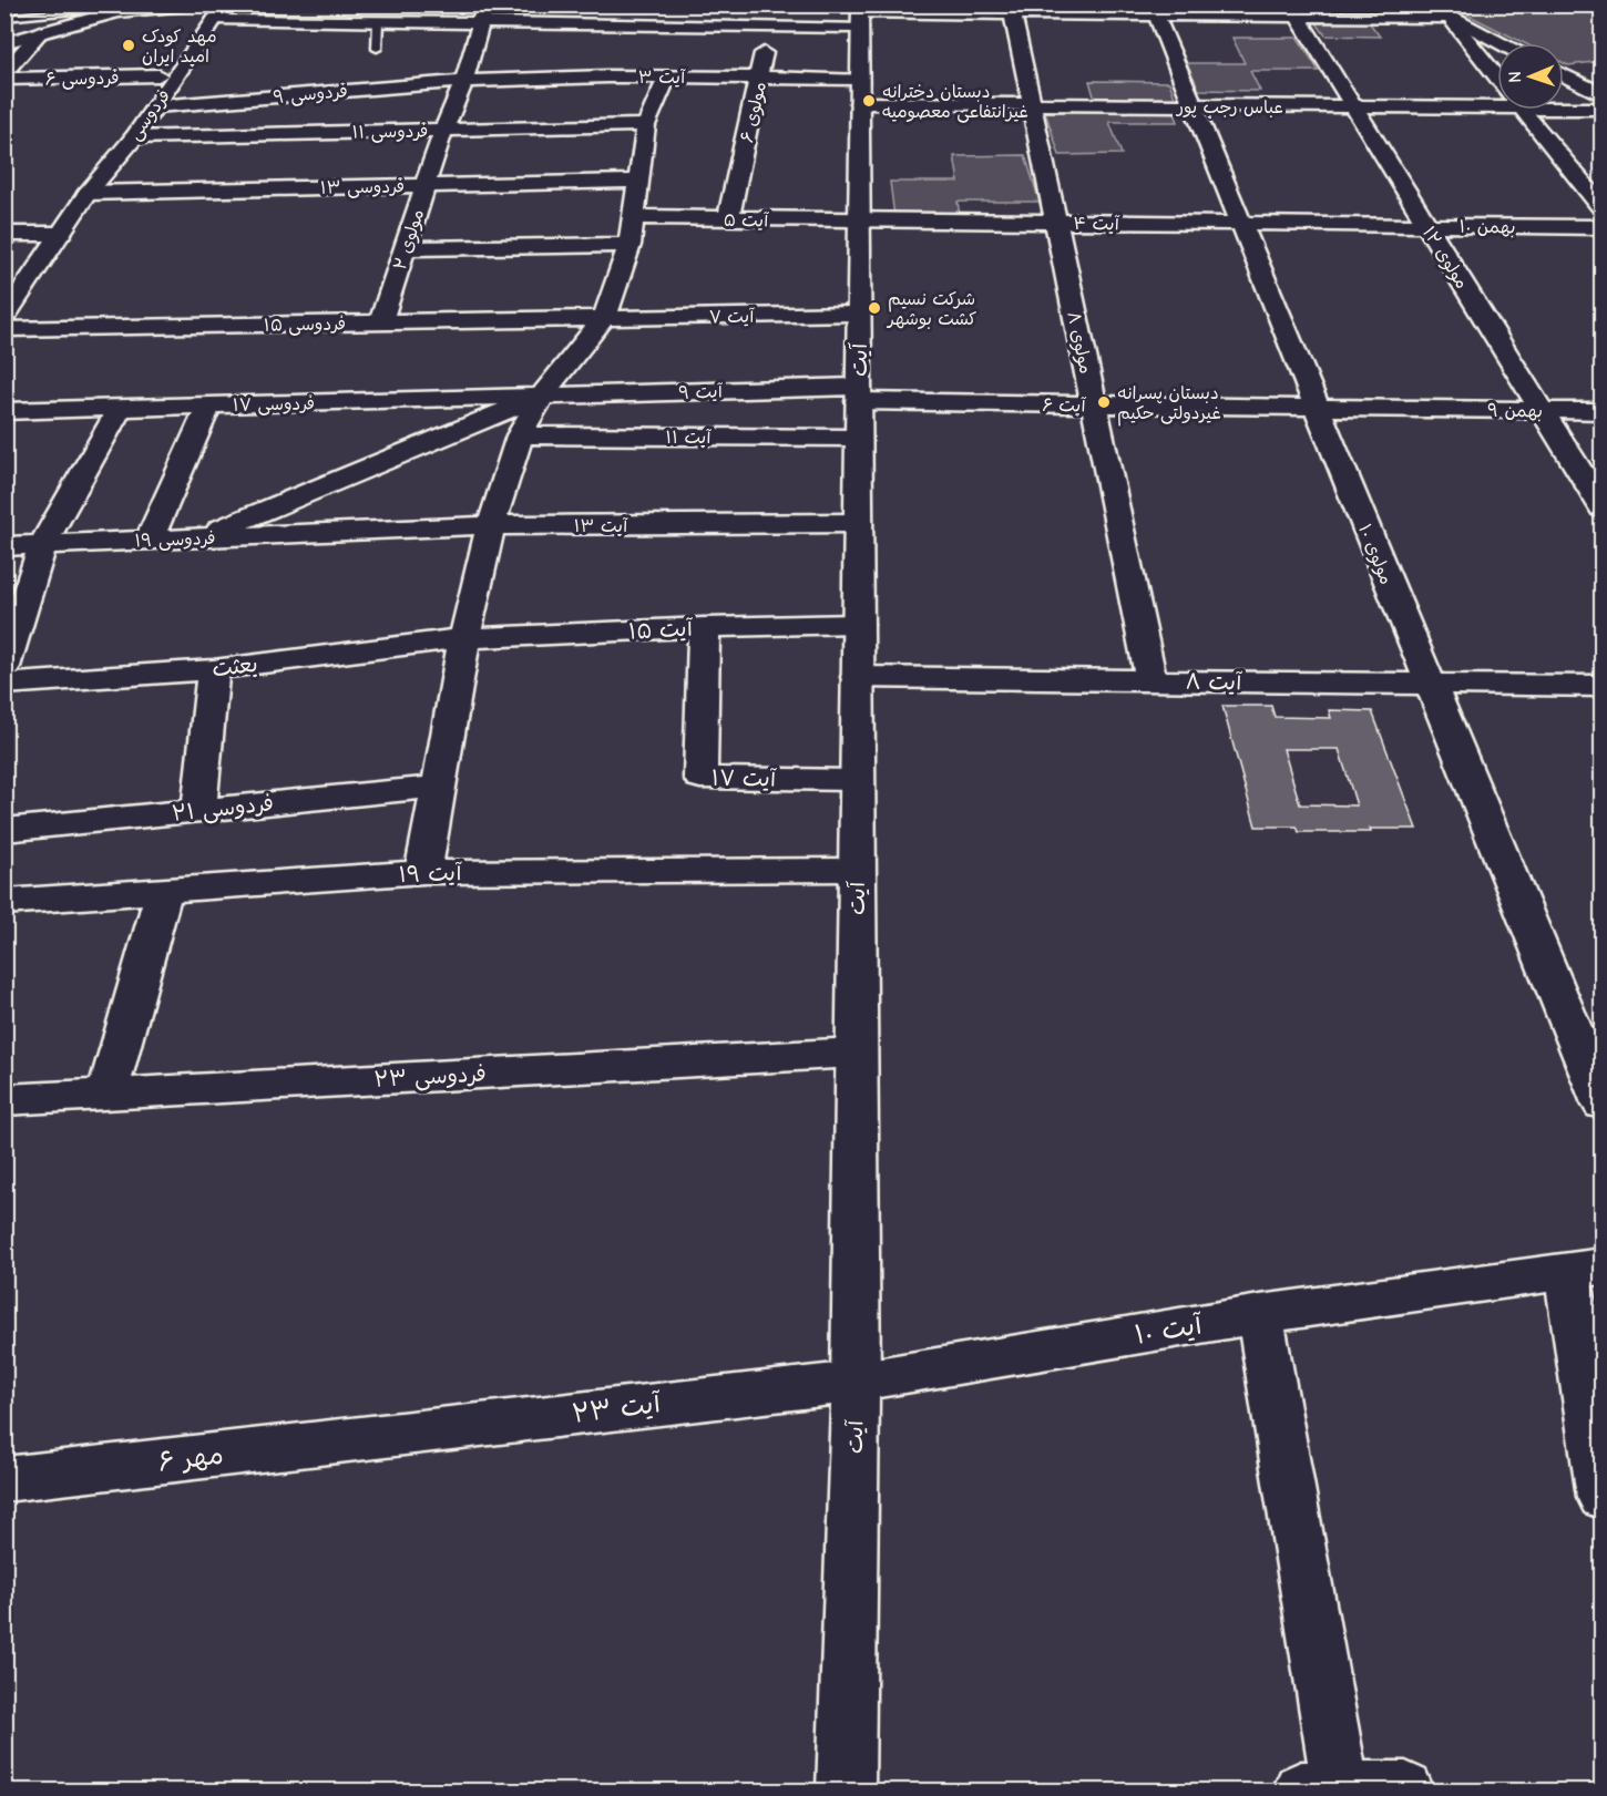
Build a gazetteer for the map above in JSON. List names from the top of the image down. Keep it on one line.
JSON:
{"streets":{"street":["آیت ۳","فردوسی ۶","فردوسی ۹","عباس رجب پور","مولوی ۶","فردوسی","فردوسی ۱۱","فردوسی ۱۳","آیت ۵","آیت ۴","بهمن ۱۰","مولوی ۲","مولوی ۱۲","آیت ۷","فردوسی ۱۵","مولوی ۸","آیت","آیت ۹","فردوسی ۱۷","آیت ۶","بهمن ۹","آیت ۱۱","آیت ۱۳","فردوسی ۱۹","مولوی ۱۰","آیت ۱۵","بعثت","آیت ۸","آیت ۱۷","فردوسی ۲۱","آیت ۱۹","فردوسی ۲۳","آیت ۱۰","آیت ۲۳","مهر ۶"]},"crossings":[["آیت ۳","فردوسی ۹"],["آیت ۳","عباس رجب پور"],["آیت ۳","مولوی ۶"],["آیت ۳","مولوی ۲"],["آیت ۳","آیت"],["فردوسی ۶","فردوسی"],["فردوسی ۹","فردوسی"],["فردوسی ۹","مولوی ۲"],["عباس رجب پور","مولوی ۱۲"],["عباس رجب پور","مولوی ۸"],["عباس رجب پور","آیت"],["عباس رجب پور","مولوی ۱۰"],["مولوی ۶","آیت ۵"],["فردوسی","فردوسی ۱۱"],["فردوسی","فردوسی ۱۳"],["فردوسی ۱۱","مولوی ۲"],["فردوسی ۱۳","مولوی ۲"],["آیت ۵","آیت ۴"],["آیت ۵","آیت"],["آیت ۴","بهمن ۱۰"],["آیت ۴","مولوی ۸"],["آیت ۴","آیت"],["آیت ۴","مولوی ۱۰"],["بهمن ۱۰","مولوی ۱۲"],["مولوی ۲","فردوسی ۱۵"],["مولوی ۱۲","بهمن ۹"],["آیت ۷","فردوسی ۱۵"],["آیت ۷","آیت"],["مولوی ۸","آیت ۶"],["مولوی ۸","آیت ۸"],["آیت","آیت ۹"],["آیت","آیت ۶"],["آیت","آیت ۱۱"],["آیت","آیت ۱۳"],["آیت","آیت ۱۵"],["آیت","آیت ۸"],["آیت","آیت ۱۷"],["آیت","آیت ۱۹"],["آیت","فردوسی ۲۳"],["آیت","آیت ۱۰"],["آیت","آیت ۲۳"],["آیت ۹","فردوسی ۱۷"],["آیت ۹","آیت ۶"],["آیت ۶","بهمن ۹"],["آیت ۶","مولوی ۱۰"],["آیت ۱۳","فردوسی ۱۹"],["مولوی ۱۰","آیت ۸"],["آیت ۱۵","بعثت"],["آیت ۱۵","آیت ۱۷"],["آیت ۱۰","آیت ۲۳"],["آیت ۲۳","مهر ۶"]],"places":["مهد کودک امید ایران","دبستان دخترانه غیرانتفاعی معصومیه","شرکت نسیم کشت بوشهر","دبستان پسرانه غیردولتی حکیم"],"north":"left"}
